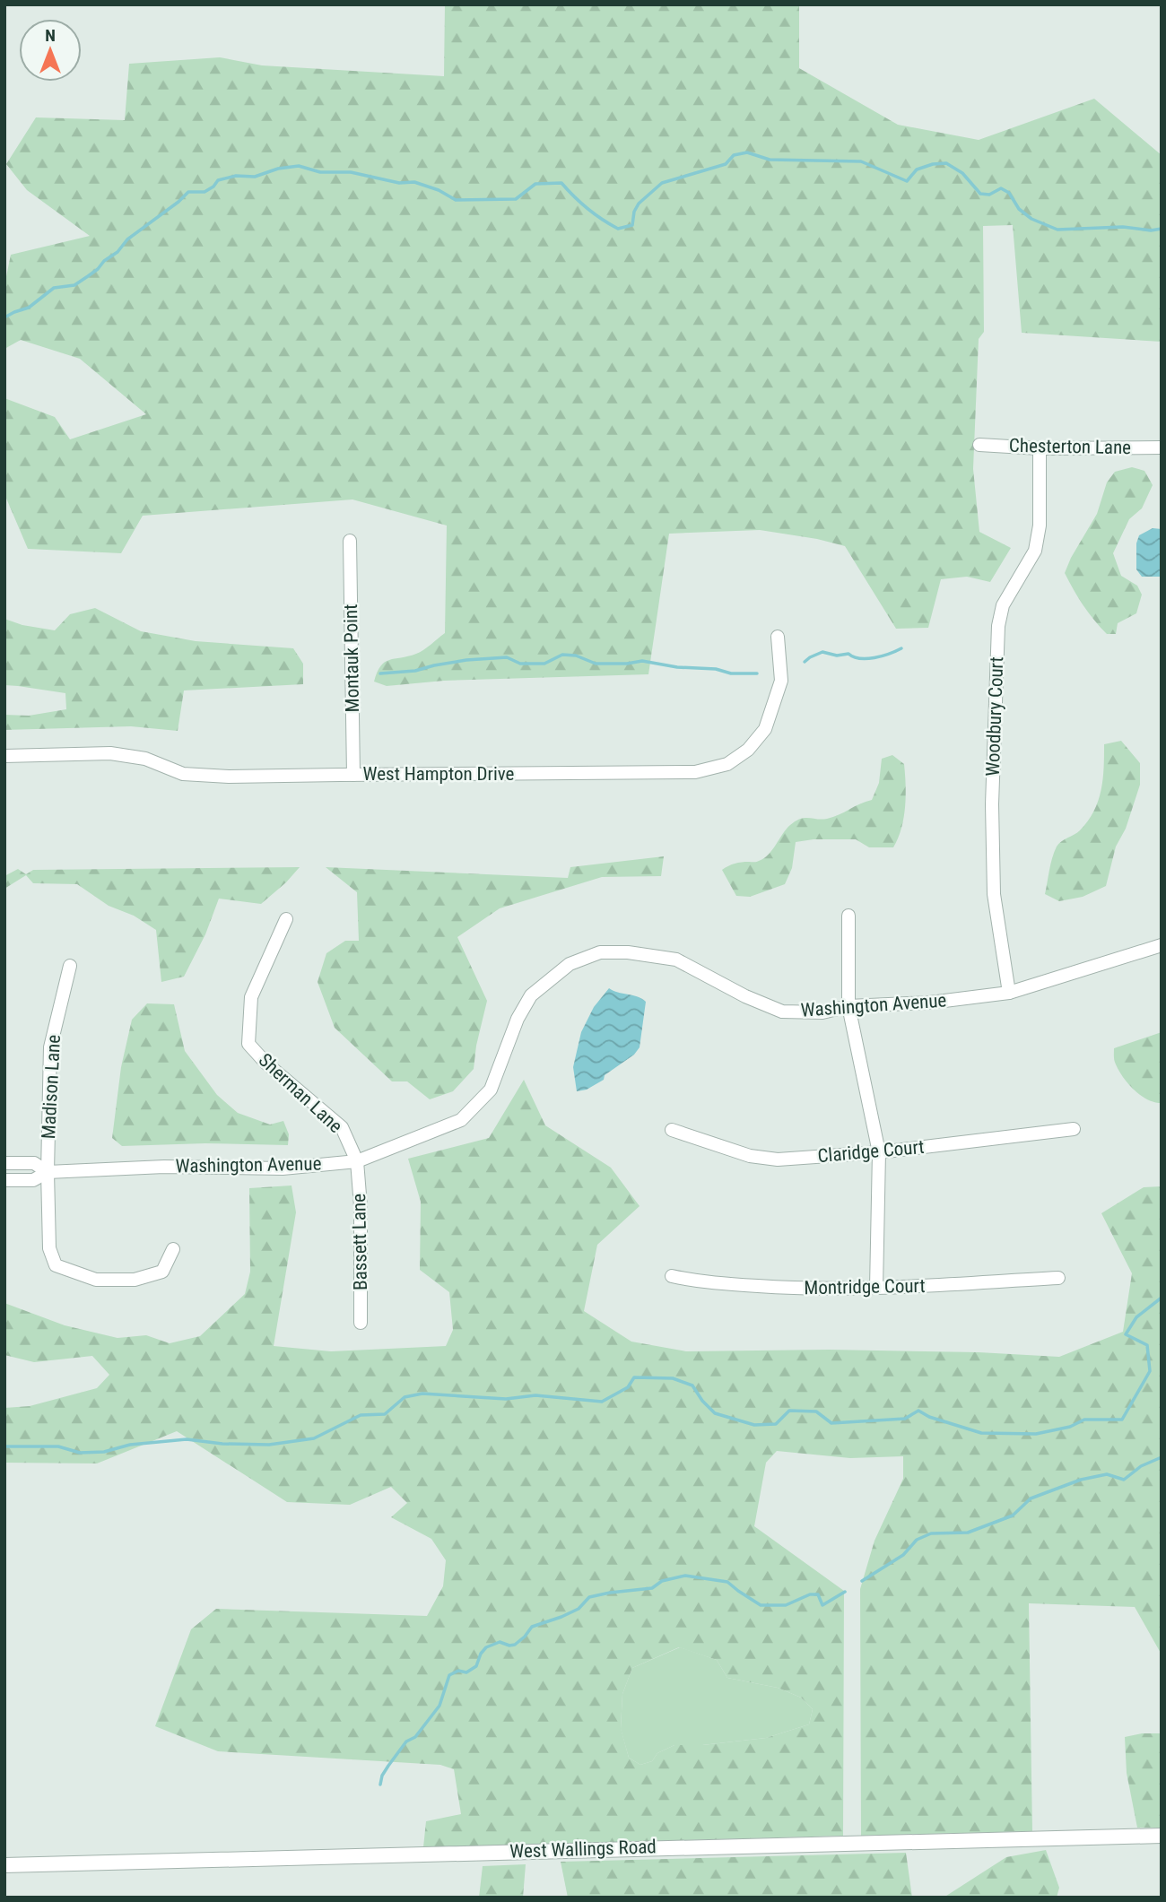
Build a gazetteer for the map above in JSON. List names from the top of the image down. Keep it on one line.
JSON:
{"streets":{"street":["Chesterton Lane","Montauk Point","Woodbury Court","West Hampton Drive","Washington Avenue","Madison Lane","Sherman Lane","Claridge Court","Bassett Lane","Montridge Court","West Wallings Road"]},"crossings":[["Chesterton Lane","Woodbury Court"],["Montauk Point","West Hampton Drive"],["Woodbury Court","Washington Avenue"],["Washington Avenue","Madison Lane"],["Washington Avenue","Sherman Lane"],["Washington Avenue","Bassett Lane"],["Sherman Lane","Bassett Lane"]],"north":"top"}
